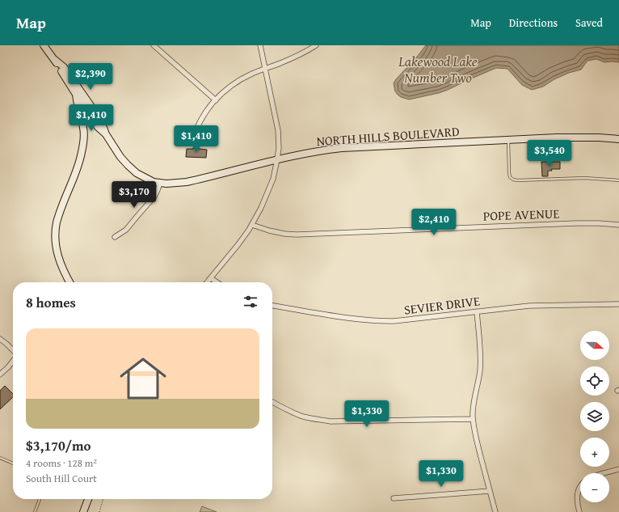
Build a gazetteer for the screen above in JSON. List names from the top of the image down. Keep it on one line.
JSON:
{"streets":{"street":["NORTH HILLS BOULEVARD","POPE AVENUE","SEVIER DRIVE"]},"water":["Lakewood Lake Number Two"],"north":"right","page":{"header":"Map","nav":["Map","Directions","Saved"],"price":["$2,390","$1,410","$1,410","$3,540","$3,170","$2,410","$1,330","$1,330"],"heading":"8 homes","list":[{"name":"$3,170/mo","note":"4 rooms · 128 m² · South Hill Court"}],"map_buttons":["+","−"]}}
